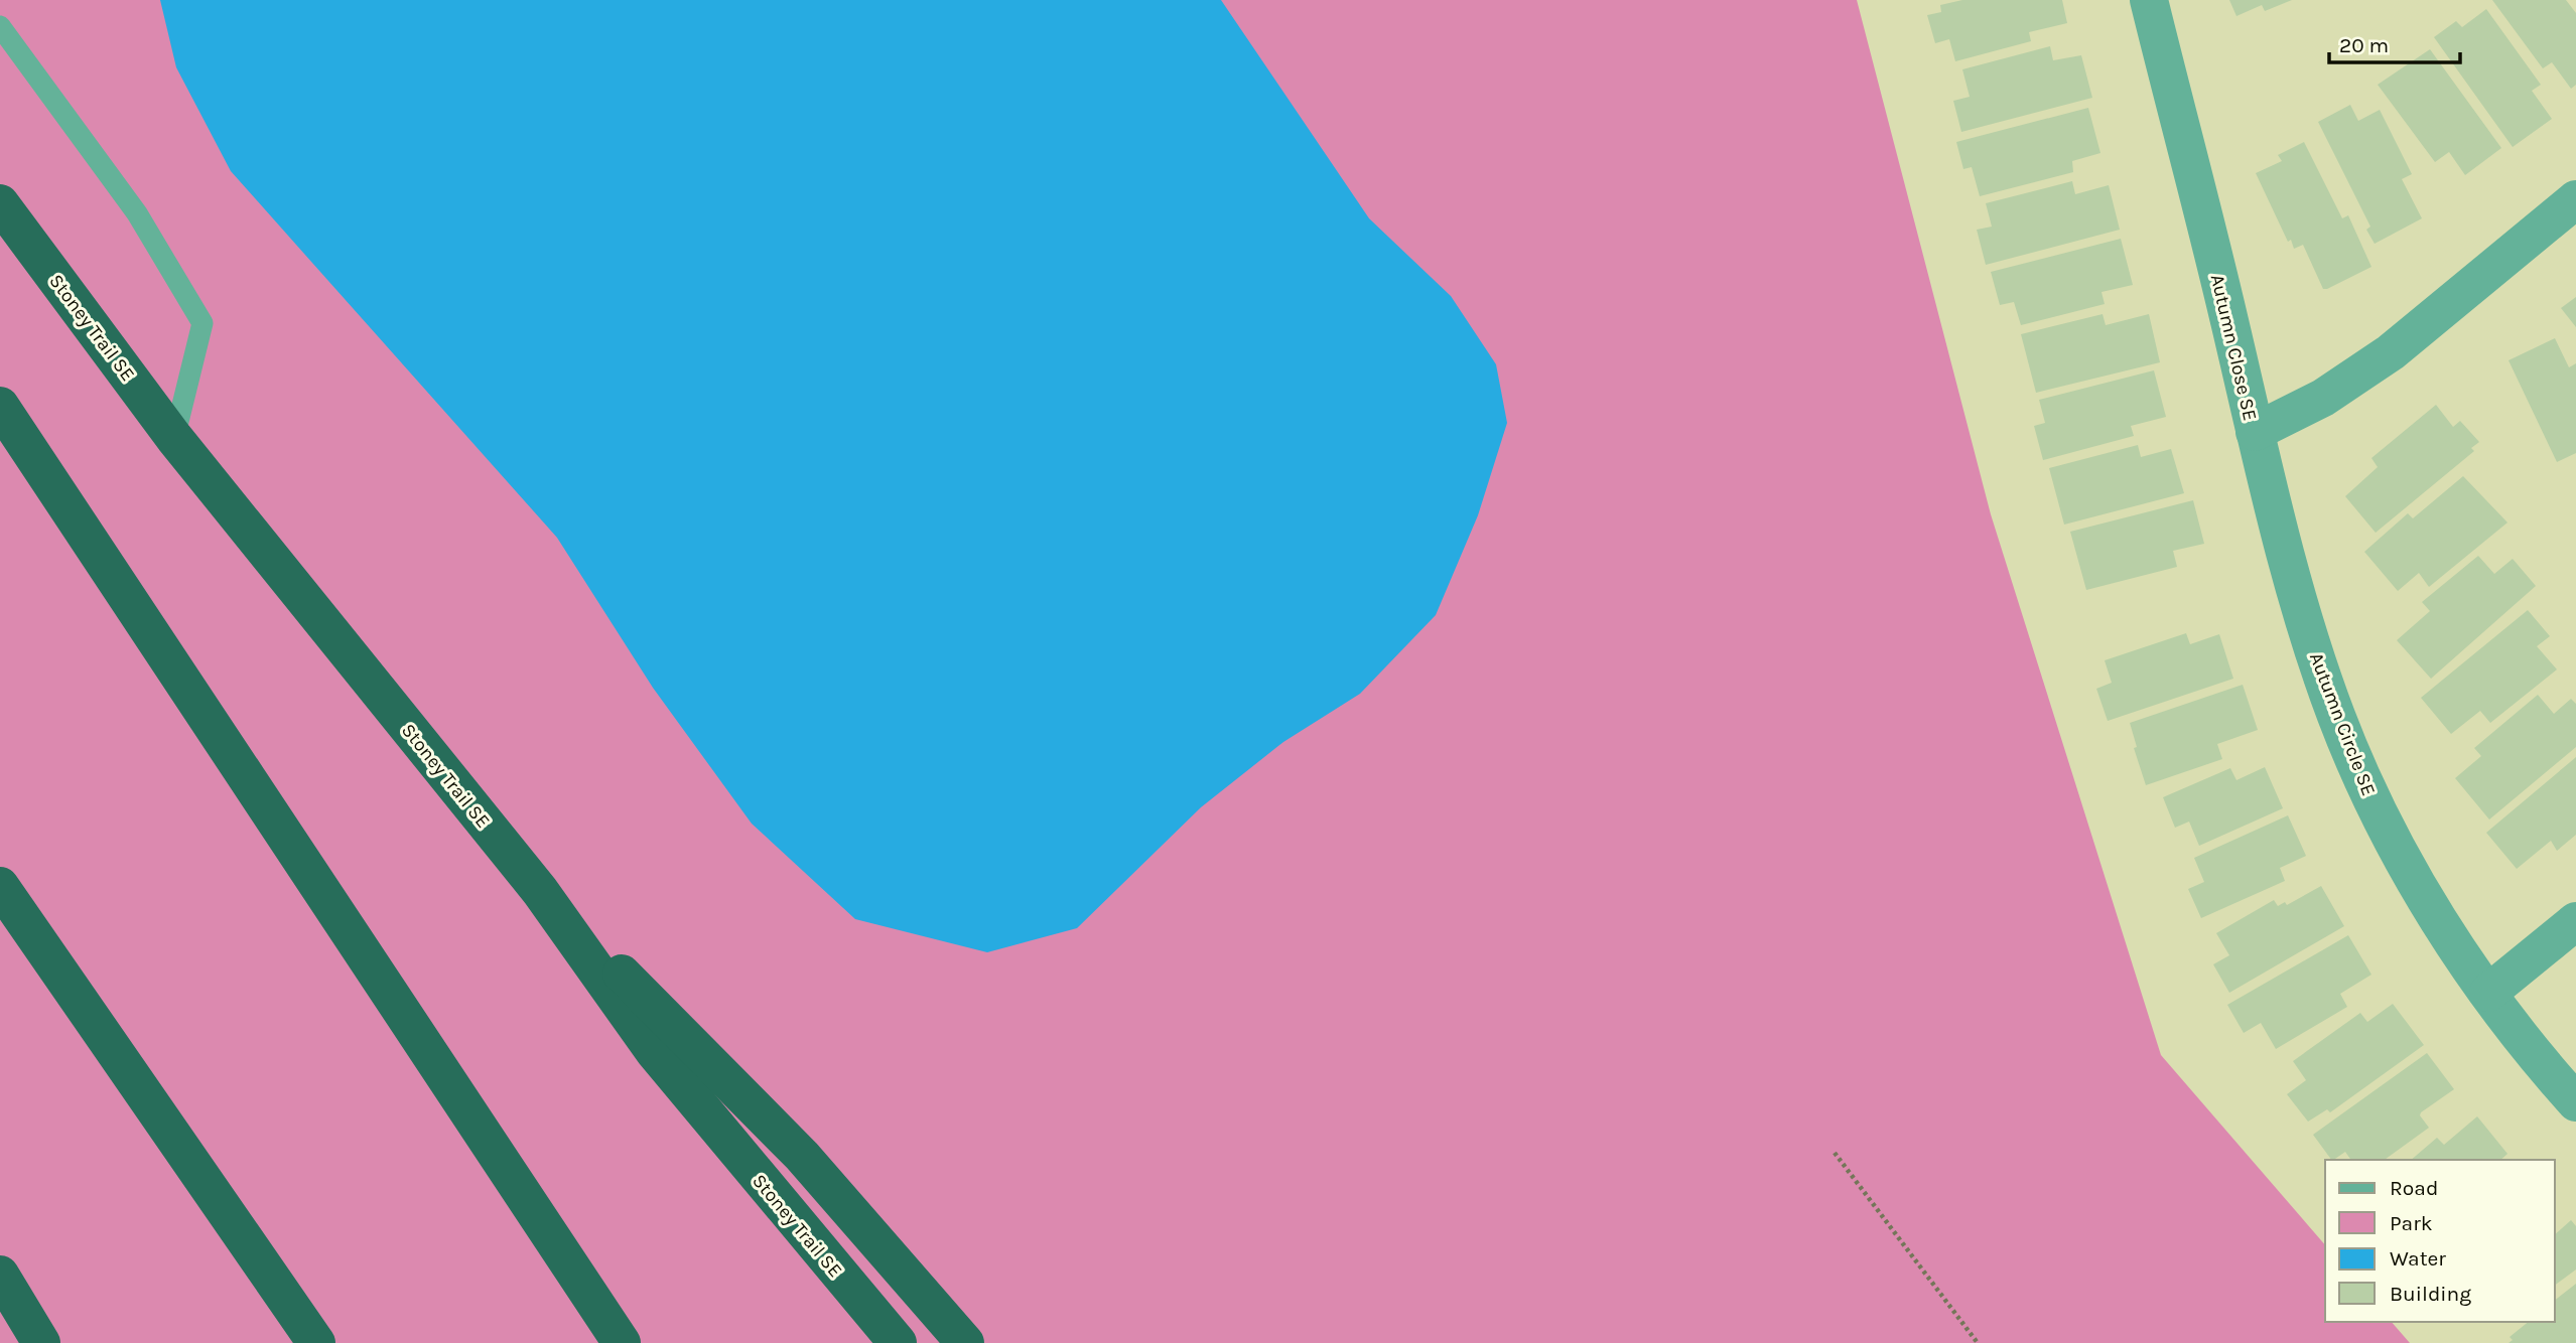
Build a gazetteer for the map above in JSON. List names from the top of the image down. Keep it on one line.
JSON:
{"streets":{"highway":["Stoney Trail SE"],"street":["Autumn Close SE","Autumn Circle SE"]},"crossings":[["Autumn Close SE","Autumn Circle SE"]],"legend":["Road","Park","Water","Building"],"scale_bar":"20 m"}
